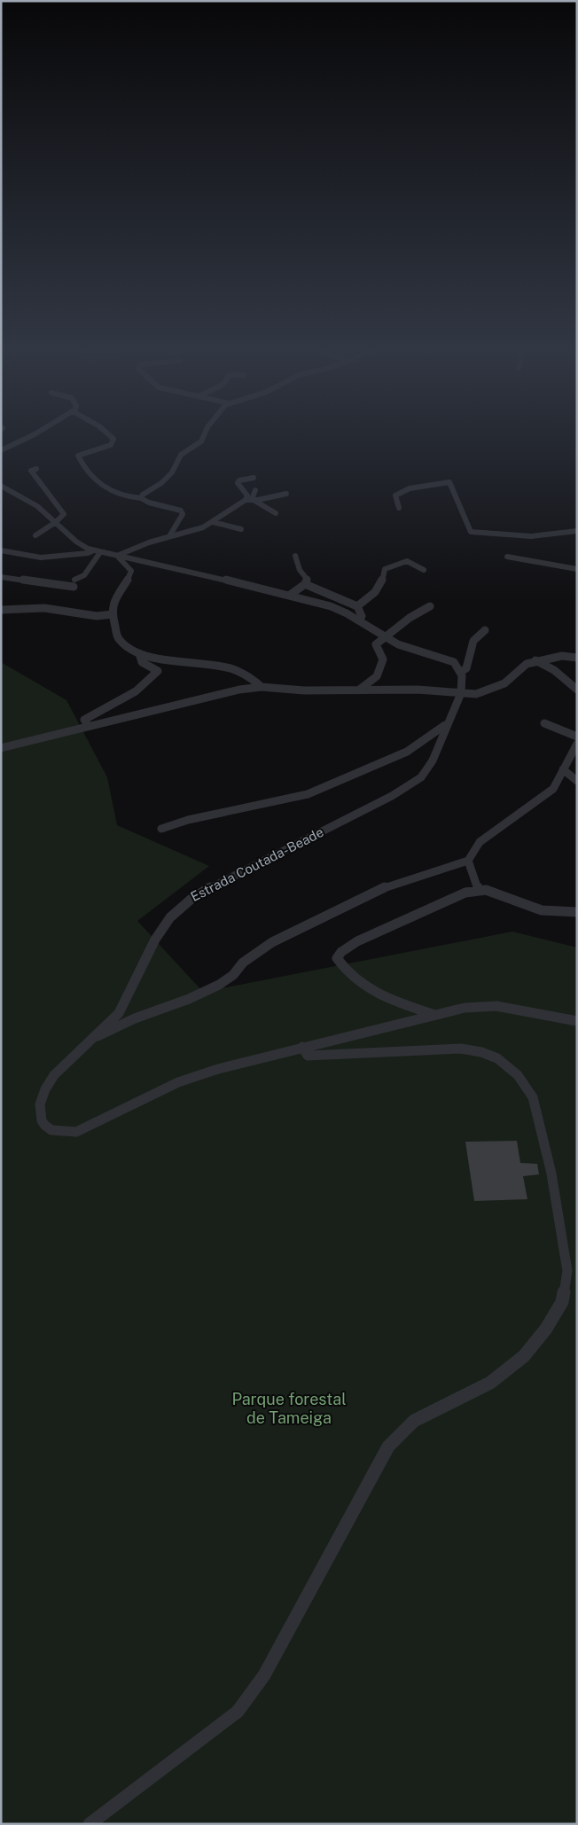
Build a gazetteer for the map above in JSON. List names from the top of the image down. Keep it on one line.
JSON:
{"streets":{"street":["Estrada Coutada-Beade"]},"parks":["Parque forestal de Tameiga"]}
